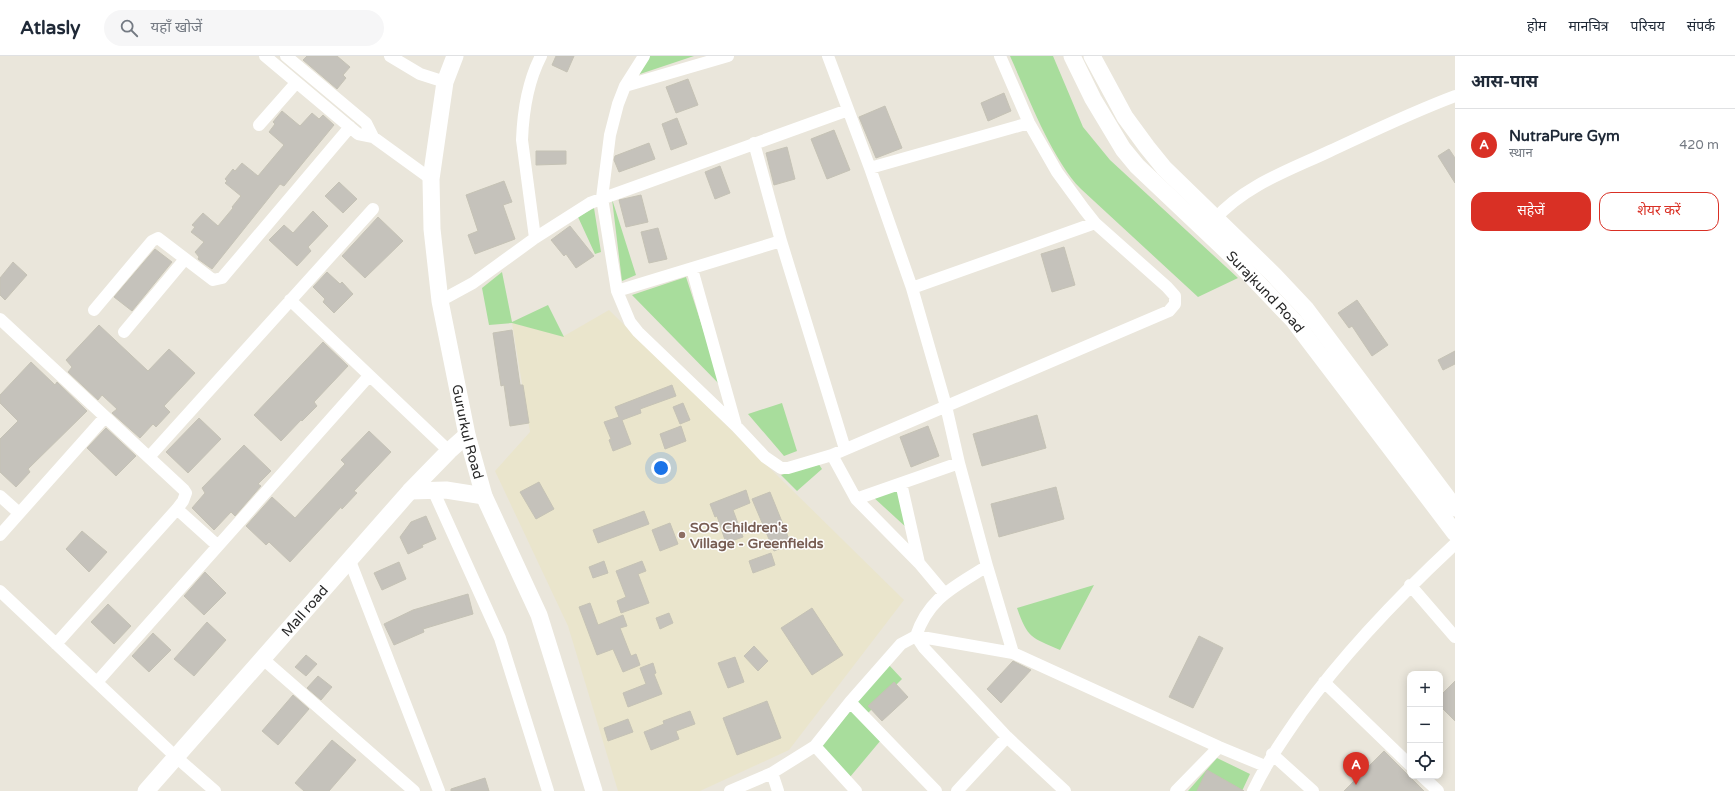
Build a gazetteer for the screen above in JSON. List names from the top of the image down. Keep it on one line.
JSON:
{"streets":{"street":["Surajkund Road","Gururkul Road","Mall road"]},"crossings":[["Gururkul Road","Mall road"]],"places":["SOS Children's Village - Greenfields"],"page":{"header":"Atlasly","search":"यहाँ खोजें","nav":["होम","मानचित्र","परिचय","संपर्क"],"heading":"आस-पास","list":[{"mark":"A","name":"NutraPure Gym","note":"स्थान","value":"420 m"}],"buttons":["सहेजें","शेयर करें"],"map_buttons":["+","−"],"pins":"A"}}
